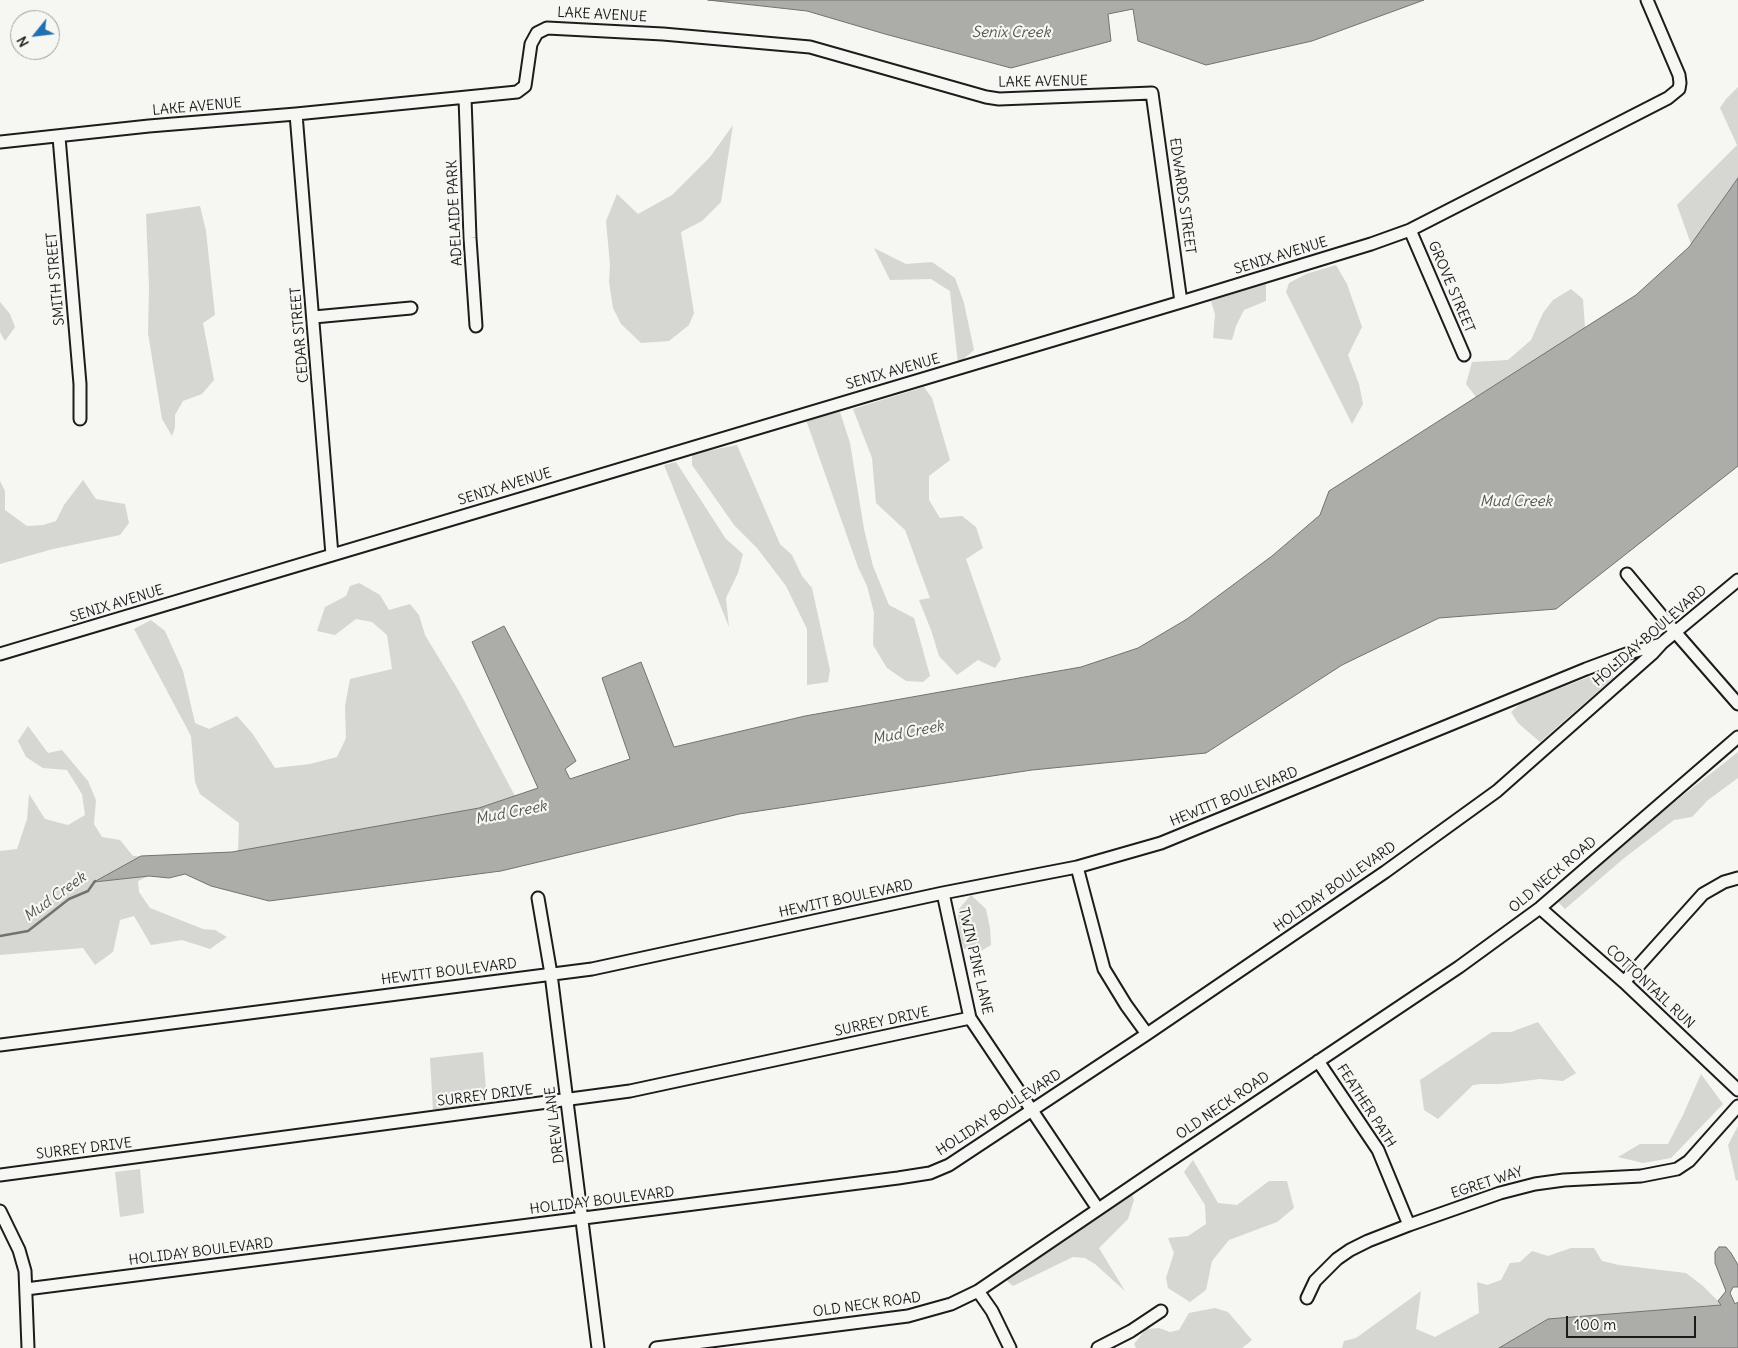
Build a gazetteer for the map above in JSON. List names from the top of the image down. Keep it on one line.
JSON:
{"streets":{"street":["LAKE AVENUE","EDWARDS STREET","ADELAIDE PARK","SENIX AVENUE","SMITH STREET","GROVE STREET","CEDAR STREET","HOLIDAY BOULEVARD","HEWITT BOULEVARD","OLD NECK ROAD","TWIN PINE LANE","COTTONTAIL RUN","SURREY DRIVE","FEATHER PATH","DREW LANE","EGRET WAY"]},"crossings":[["LAKE AVENUE","EDWARDS STREET"],["LAKE AVENUE","ADELAIDE PARK"],["LAKE AVENUE","SMITH STREET"],["LAKE AVENUE","CEDAR STREET"],["EDWARDS STREET","SENIX AVENUE"],["SENIX AVENUE","GROVE STREET"],["SENIX AVENUE","CEDAR STREET"],["HOLIDAY BOULEVARD","HEWITT BOULEVARD"],["HOLIDAY BOULEVARD","TWIN PINE LANE"],["HOLIDAY BOULEVARD","DREW LANE"],["HEWITT BOULEVARD","TWIN PINE LANE"],["HEWITT BOULEVARD","DREW LANE"],["OLD NECK ROAD","TWIN PINE LANE"],["OLD NECK ROAD","COTTONTAIL RUN"],["OLD NECK ROAD","FEATHER PATH"],["TWIN PINE LANE","SURREY DRIVE"],["SURREY DRIVE","DREW LANE"],["FEATHER PATH","EGRET WAY"]],"water":["Senix Creek","Mud Creek"],"scale_bar":"100 m","north":"bottom left"}
